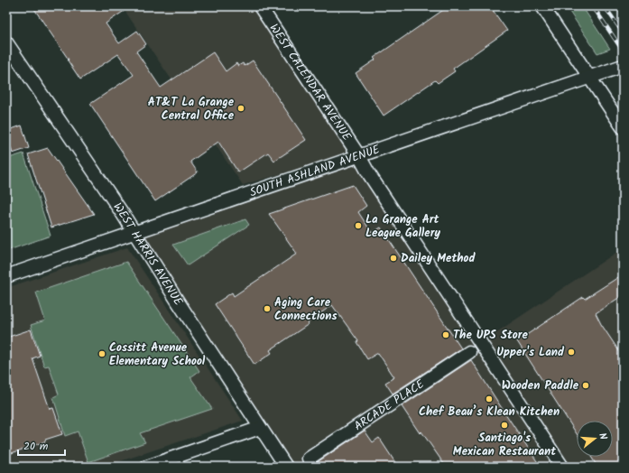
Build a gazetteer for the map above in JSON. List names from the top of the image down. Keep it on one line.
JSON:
{"streets":{"street":["WEST CALENDAR AVENUE","SOUTH ASHLAND AVENUE","WEST HARRIS AVENUE","ARCADE PLACE"]},"crossings":[["WEST CALENDAR AVENUE","SOUTH ASHLAND AVENUE"],["SOUTH ASHLAND AVENUE","WEST HARRIS AVENUE"]],"places":["AT&T La Grange Central Office","La Grange Art League Gallery","Dailey Method","Aging Care Connections","The UPS Store","Upper's Land","Cossitt Avenue Elementary School","Wooden Paddle","Chef Beau’s Klean Kitchen","Santiago's Mexican Restaurant"],"scale_bar":"20 m","north":"right"}
